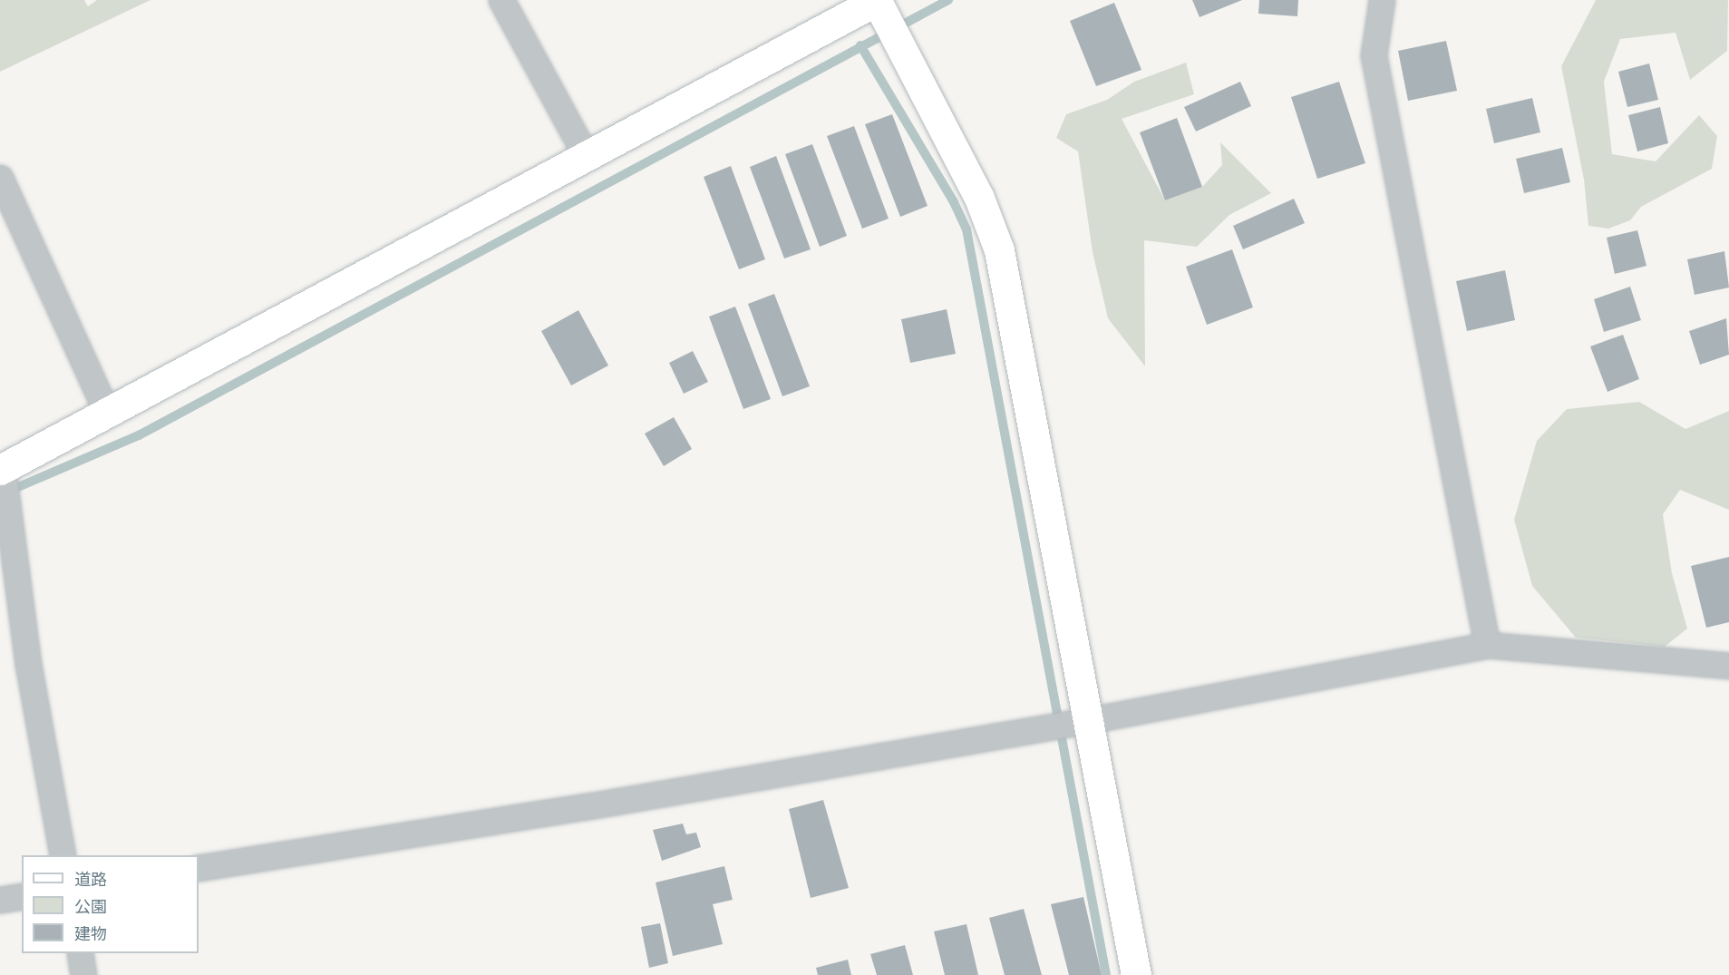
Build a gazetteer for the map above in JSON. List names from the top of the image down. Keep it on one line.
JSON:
{"legend":["道路","公園","建物"]}
